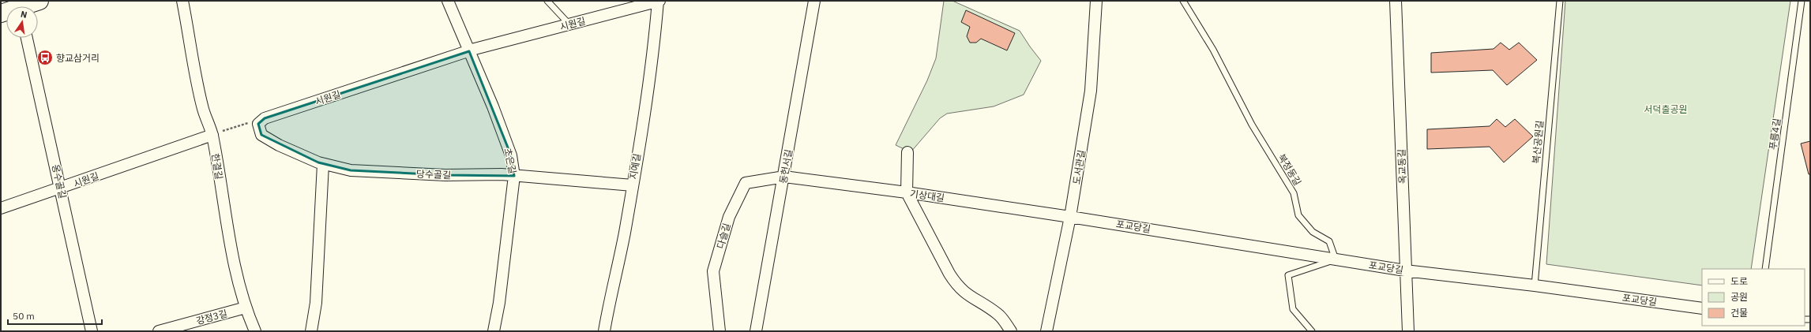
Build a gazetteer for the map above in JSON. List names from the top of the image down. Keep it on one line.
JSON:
{"streets":{"street":["시원길","초은길","한결길","지예길","동헌서길","옥교동길","도서관길","당수골길","옹수골길","기상대길","포교당길","다슬길","강정3길"],"lane":["푸름4길","복산공원길","북정동길"]},"crossings":[["시원길","초은길"],["시원길","한결길"],["시원길","지예길"],["시원길","당수골길"],["시원길","옹수골길"],["복산공원길","포교당길"],["초은길","당수골길"],["한결길","강정3길"],["지예길","당수골길"],["동헌서길","기상대길"],["동헌서길","다슬길"],["옥교동길","포교당길"],["도서관길","기상대길"],["도서관길","포교당길"],["북정동길","포교당길"],["기상대길","포교당길"],["기상대길","다슬길"]],"parks":["서덕출공원"],"places":{"bus stop":["향교삼거리"]},"legend":["도로","공원","건물"],"scale_bar":"50 m","north":"top"}
